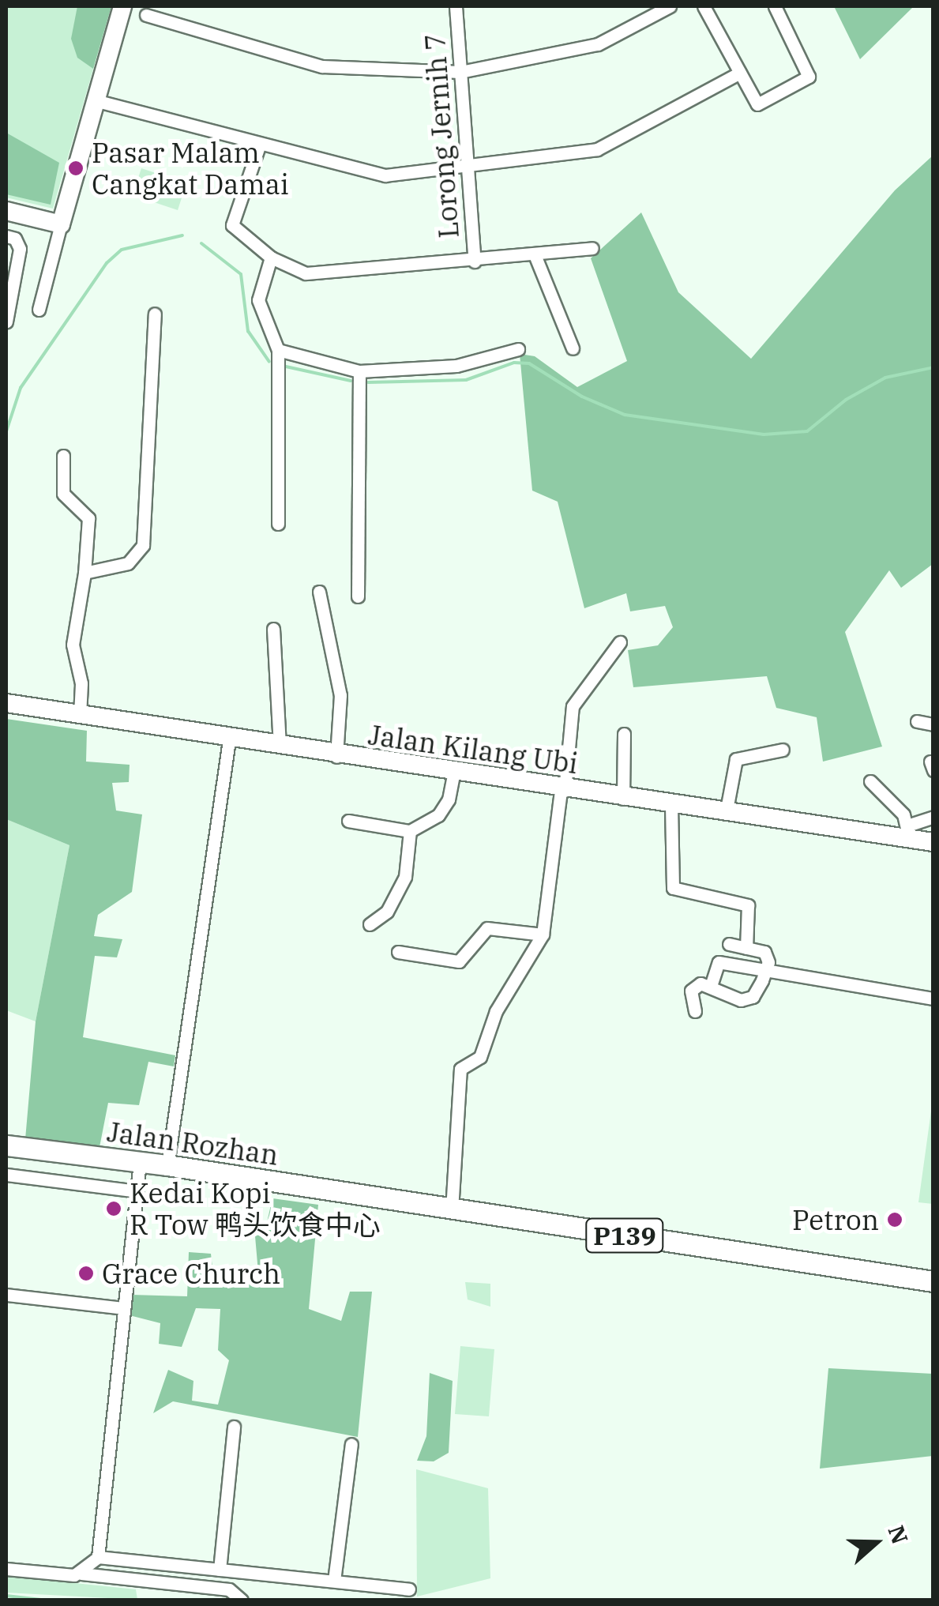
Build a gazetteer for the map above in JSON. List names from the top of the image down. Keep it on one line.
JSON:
{"streets":{"main road":["Jalan Rozhan","P139"],"street":["Lorong Jernih 7","Jalan Kilang Ubi"]},"places":["Pasar Malam Cangkat Damai","Kedai Kopi R Tow 鸭头饮食中心","Petron","Grace Church"],"north":"right"}
